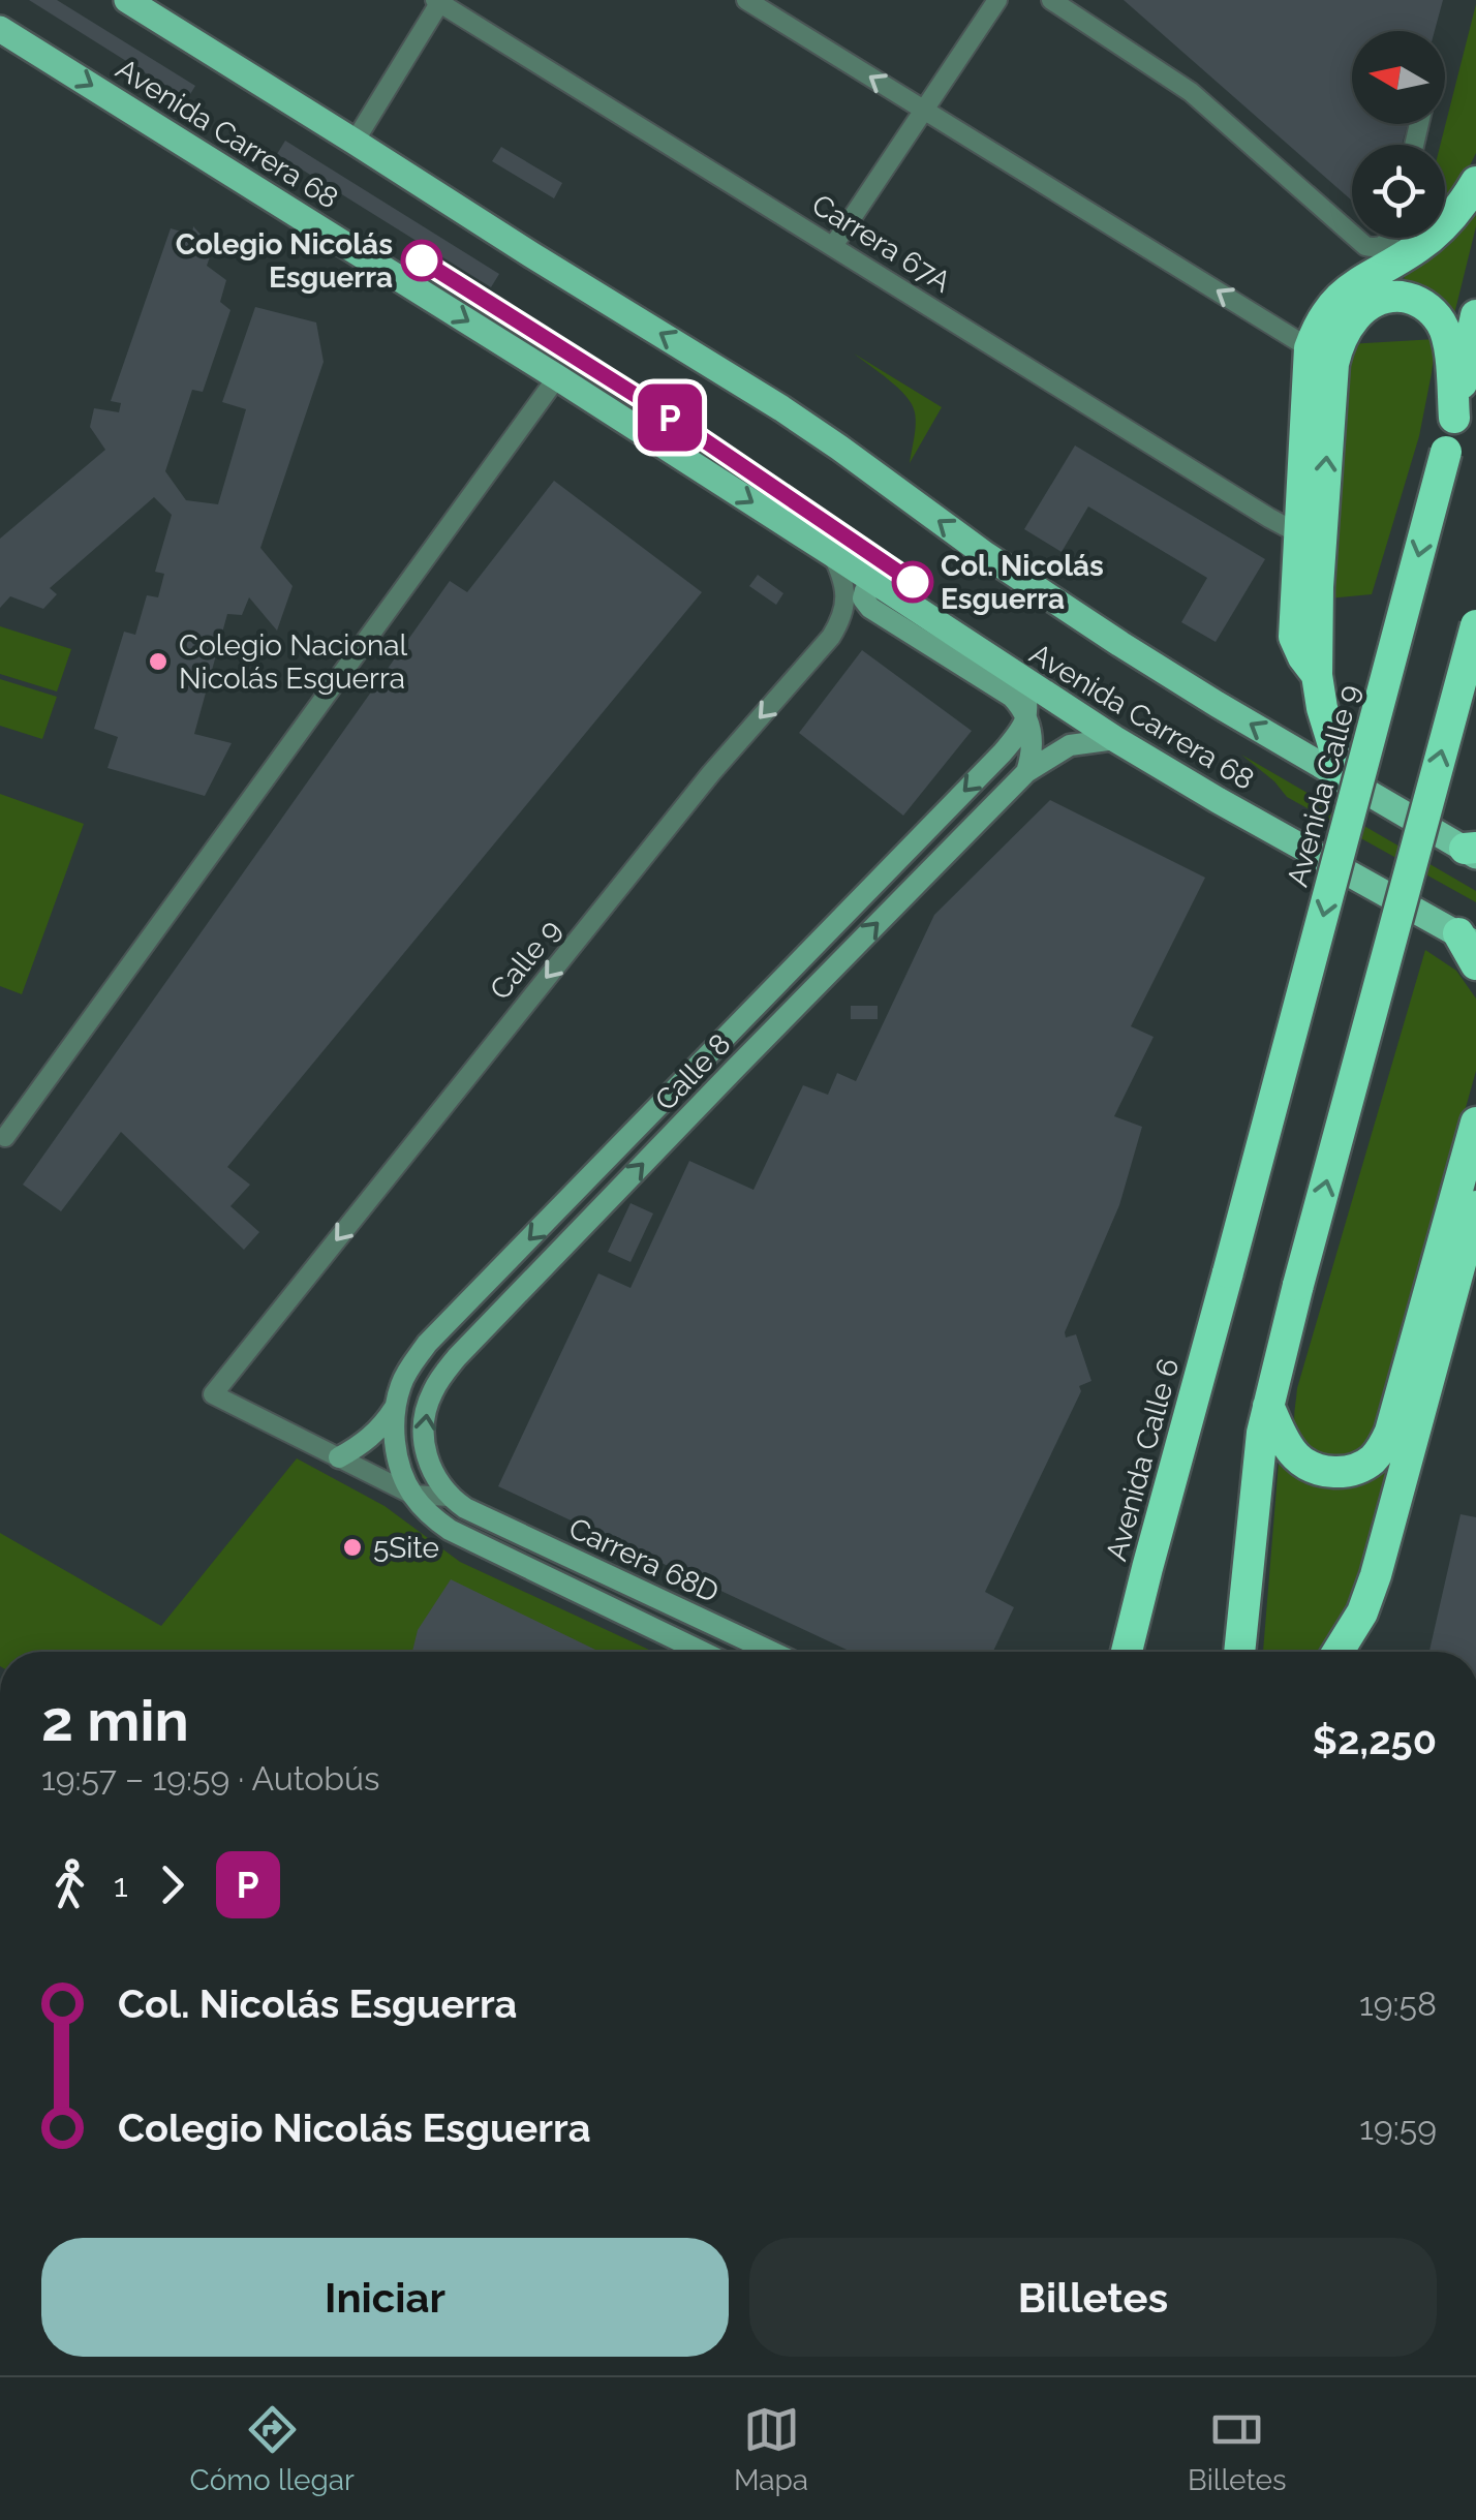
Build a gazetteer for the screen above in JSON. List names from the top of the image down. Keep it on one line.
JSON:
{"streets":{"highway":["Avenida Calle 9","Avenida Calle 6"],"main road":["Avenida Carrera 68"],"street":["Carrera 67A","Calle 9","Calle 8","Carrera 68D"]},"crossings":[["Avenida Carrera 68","Calle 9"],["Avenida Carrera 68","Calle 8"],["Avenida Calle 9","Avenida Calle 6"],["Calle 9","Carrera 68D"],["Calle 8","Carrera 68D"]],"one_way":["Calle 9"],"places":["Colegio Nicolás Esguerra","Col. Nicolás Esguerra","Colegio Nacional Nicolás Esguerra","5Site"],"lines":["bus line P"],"north":"left","page":{"on_map":"P","heading":["2 min","19:57 – 19:59 · Autobús","$2,250"],"legs":["1","P"],"list":[{"name":"Col. Nicolás Esguerra","value":"19:58"},{"name":"Colegio Nicolás Esguerra","value":"19:59"}],"buttons":["Iniciar","Billetes"],"tabs":["Cómo llegar","Mapa","Billetes"]}}
